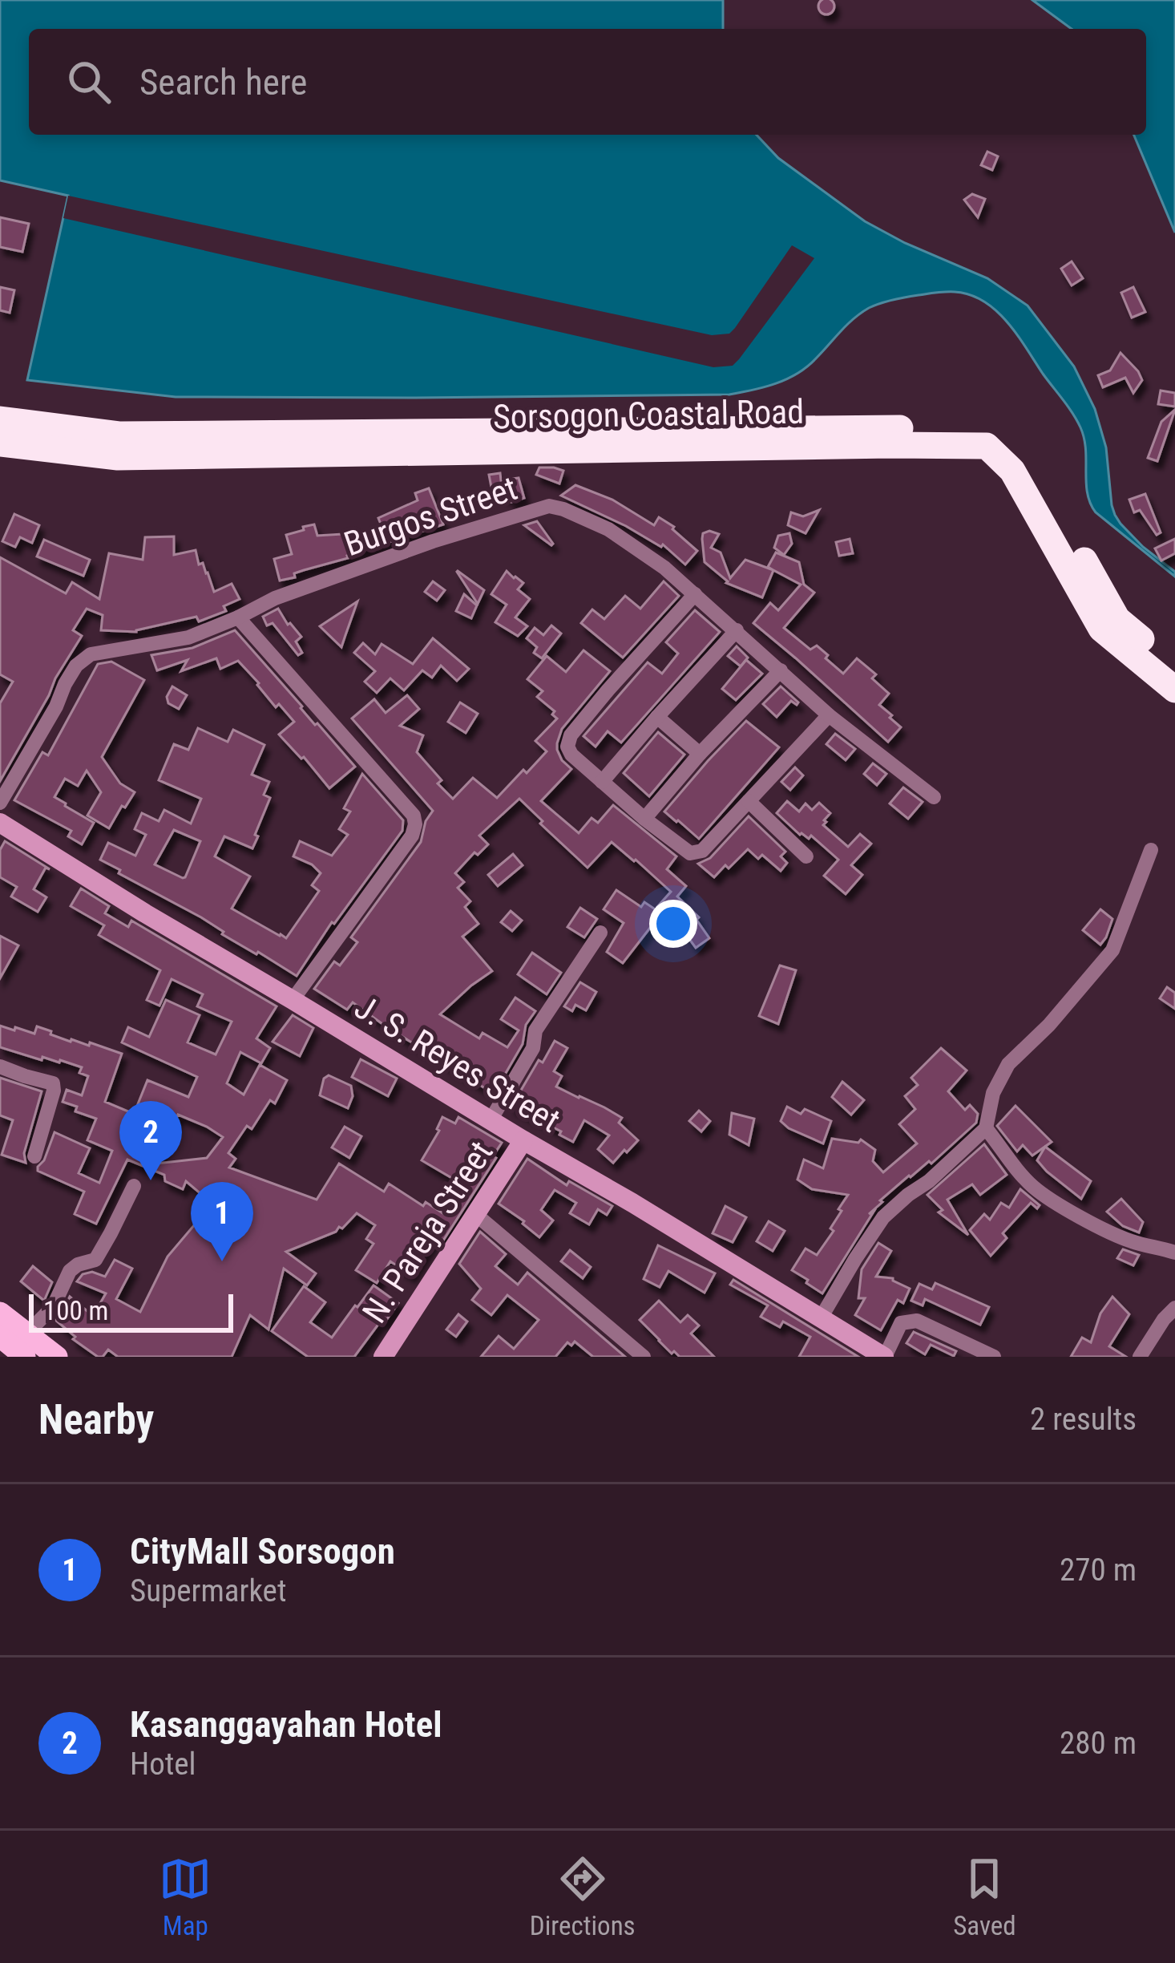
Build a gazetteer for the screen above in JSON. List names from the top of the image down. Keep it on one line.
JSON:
{"streets":{"highway":["Sorsogon Coastal Road"],"street":["Burgos Street","J. S. Reyes Street","N. Pareja Street"]},"crossings":[["J. S. Reyes Street","N. Pareja Street"]],"scale_bar":"100 m","page":{"search":"Search here","pins":["2","1"],"scale":"100 m","heading":["Nearby","2 results"],"list":[{"mark":"1","name":"CityMall Sorsogon","note":"Supermarket","value":"270 m"},{"mark":"2","name":"Kasanggayahan Hotel","note":"Hotel","value":"280 m"}],"nav":["Map","Directions","Saved"]}}
